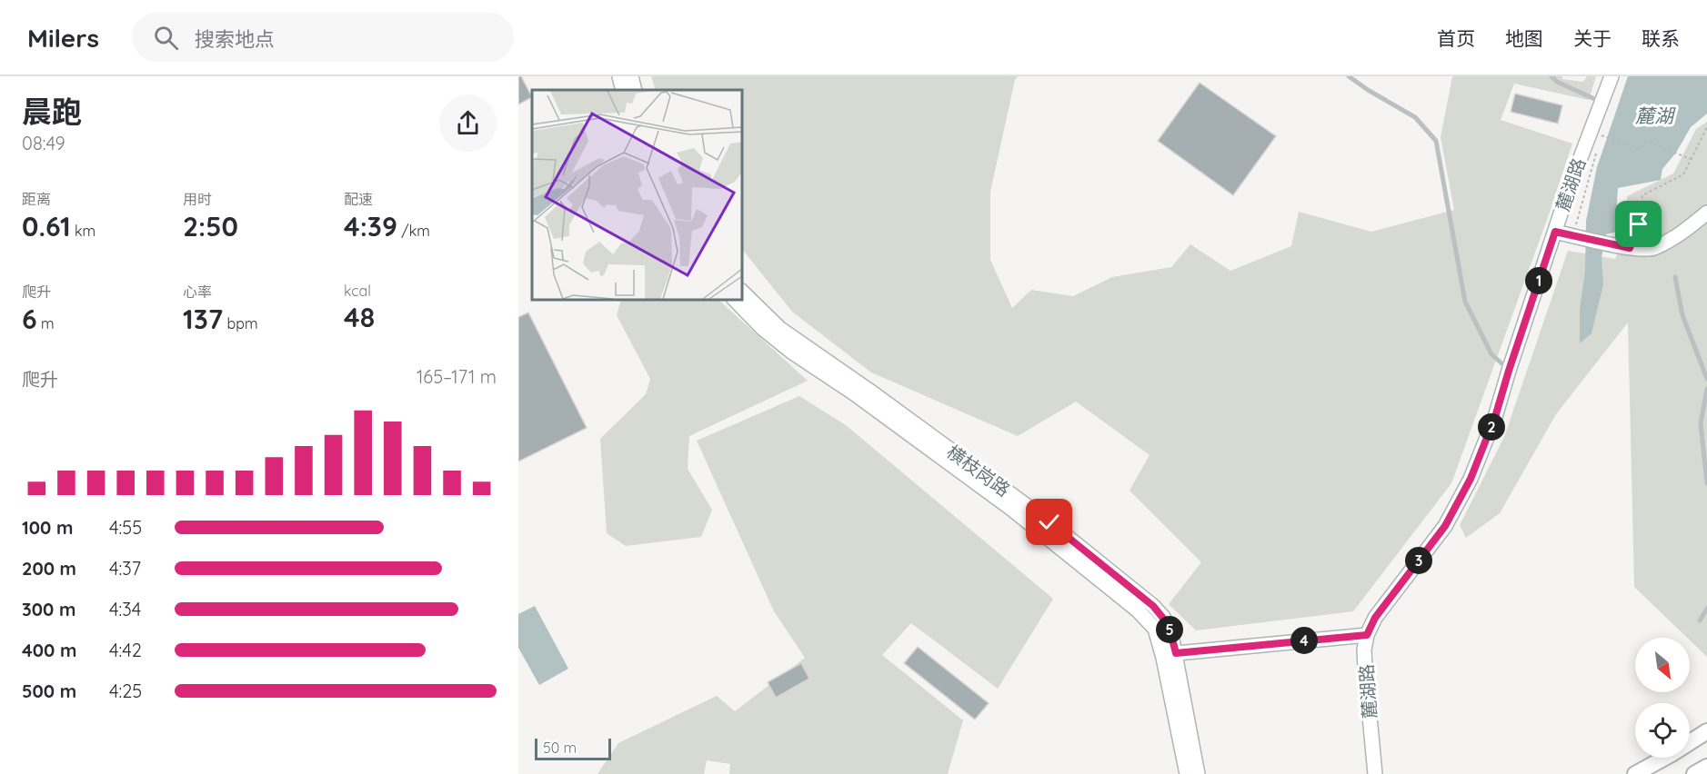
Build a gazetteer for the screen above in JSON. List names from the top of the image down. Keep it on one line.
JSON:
{"streets":{"main road":["麓湖路","横枝岗路"]},"water":["麓湖"],"scale_bar":"50 m","north":"bottom right","page":{"header":"Milers","search":"搜索地点","nav":["首页","地图","关于","联系"],"heading":["晨跑","08:49"],"stats":[["距离","0.61 km"],["用时","2:50"],["配速","4:39 /km"],["爬升","6 m"],["心率","137 bpm"],["kcal","48"]],"pins":["1","2","3","5","4"],"chart":["爬升","165–171 m"],"list":[{"name":"100 m","note":"4:55"},{"name":"200 m","note":"4:37"},{"name":"300 m","note":"4:34"},{"name":"400 m","note":"4:42"},{"name":"500 m","note":"4:25"}],"scale":"50 m"}}
